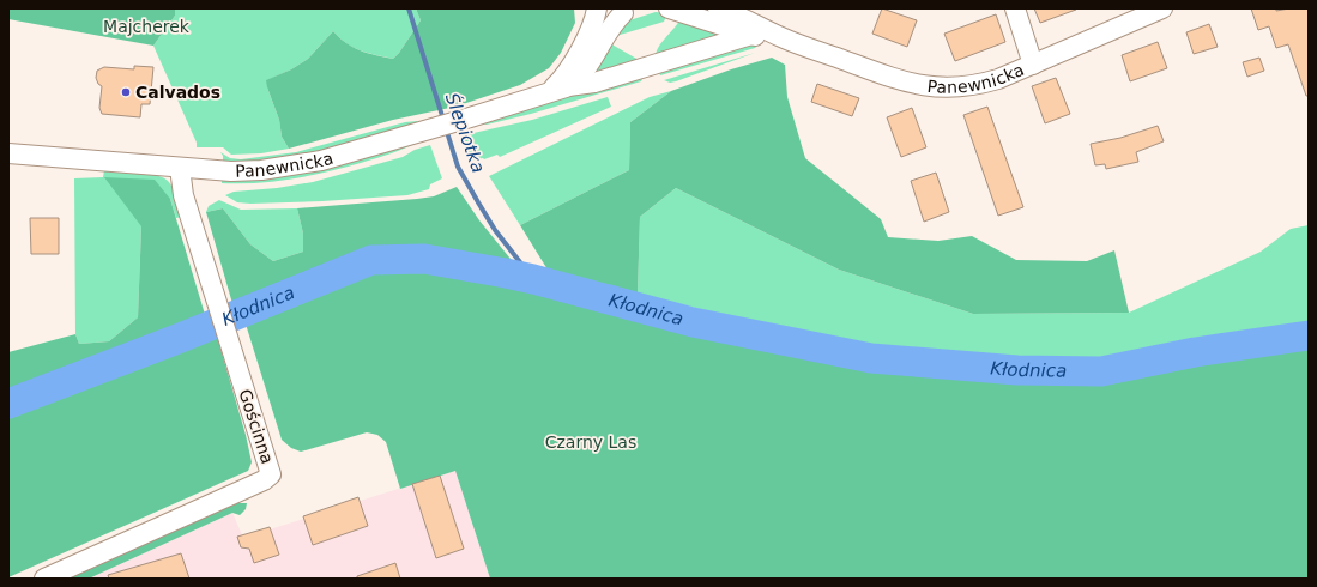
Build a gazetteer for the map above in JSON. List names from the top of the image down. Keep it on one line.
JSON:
{"streets":{"street":["Panewnicka","Gościnna"]},"crossings":[["Panewnicka","Gościnna"]],"water":["Ślepiotka","Kłodnica"],"parks":["Majcherek","Czarny Las"],"places":["Calvados"]}
